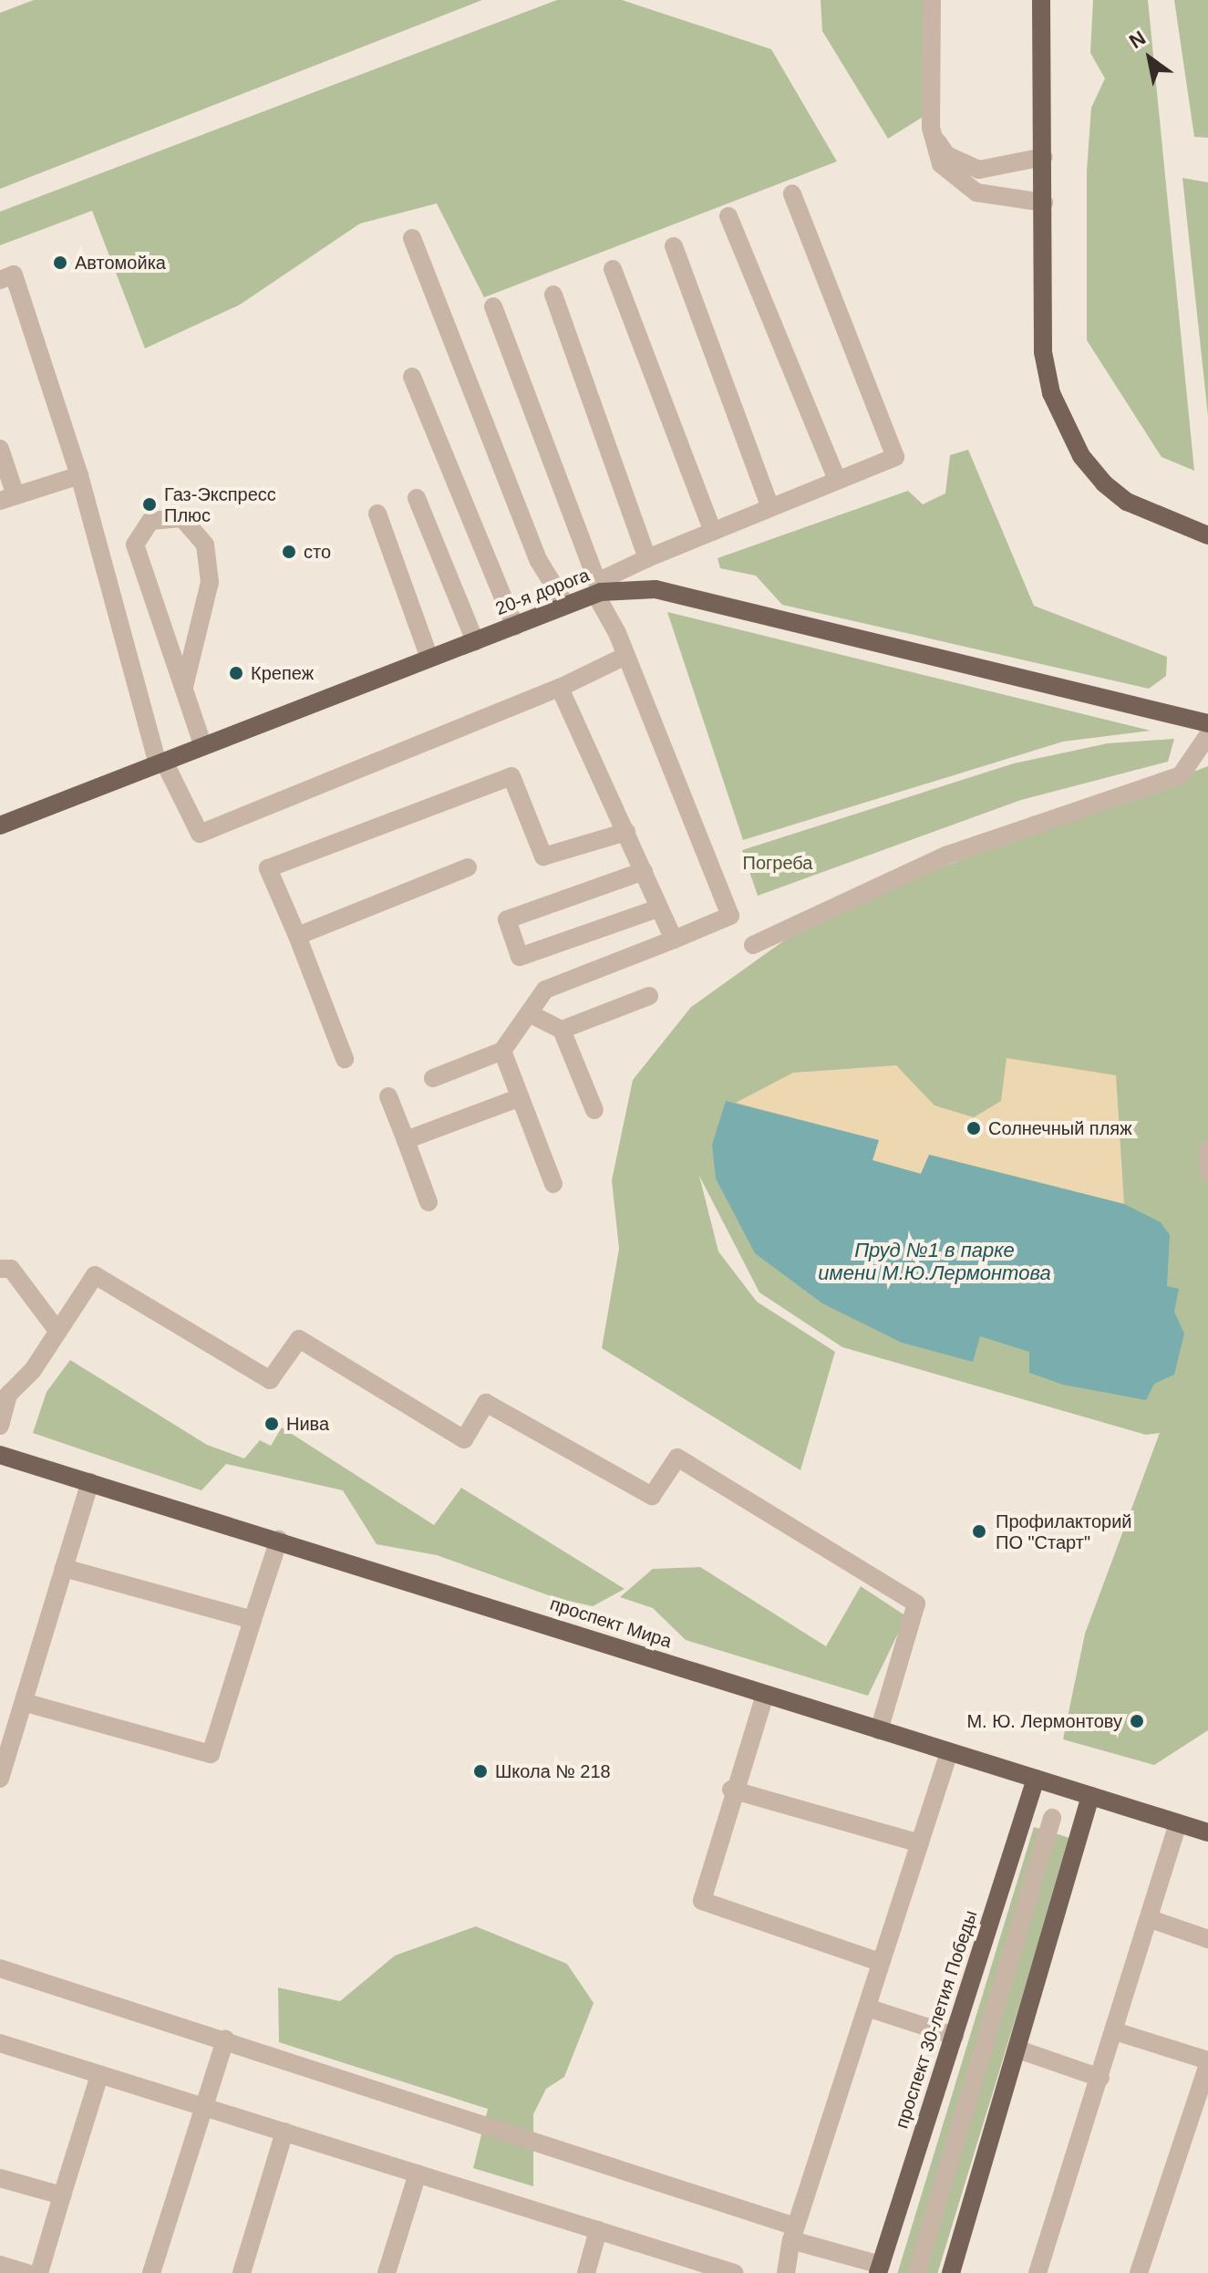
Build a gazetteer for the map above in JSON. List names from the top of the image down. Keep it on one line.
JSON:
{"streets":{"main road":["20-я дорога","проспект Мира","проспект 30-летия Победы"]},"crossings":[["проспект Мира","проспект 30-летия Победы"]],"water":["Пруд №1 в парке имени М.Ю.Лермонтова"],"parks":["Погреба"],"places":["Автомойка","Газ-Экспресс Плюс","сто","Крепеж","Солнечный пляж","Нива","Профилакторий ПО \"Старт\"","М. Ю. Лермонтову","Школа № 218"],"north":"top left"}
